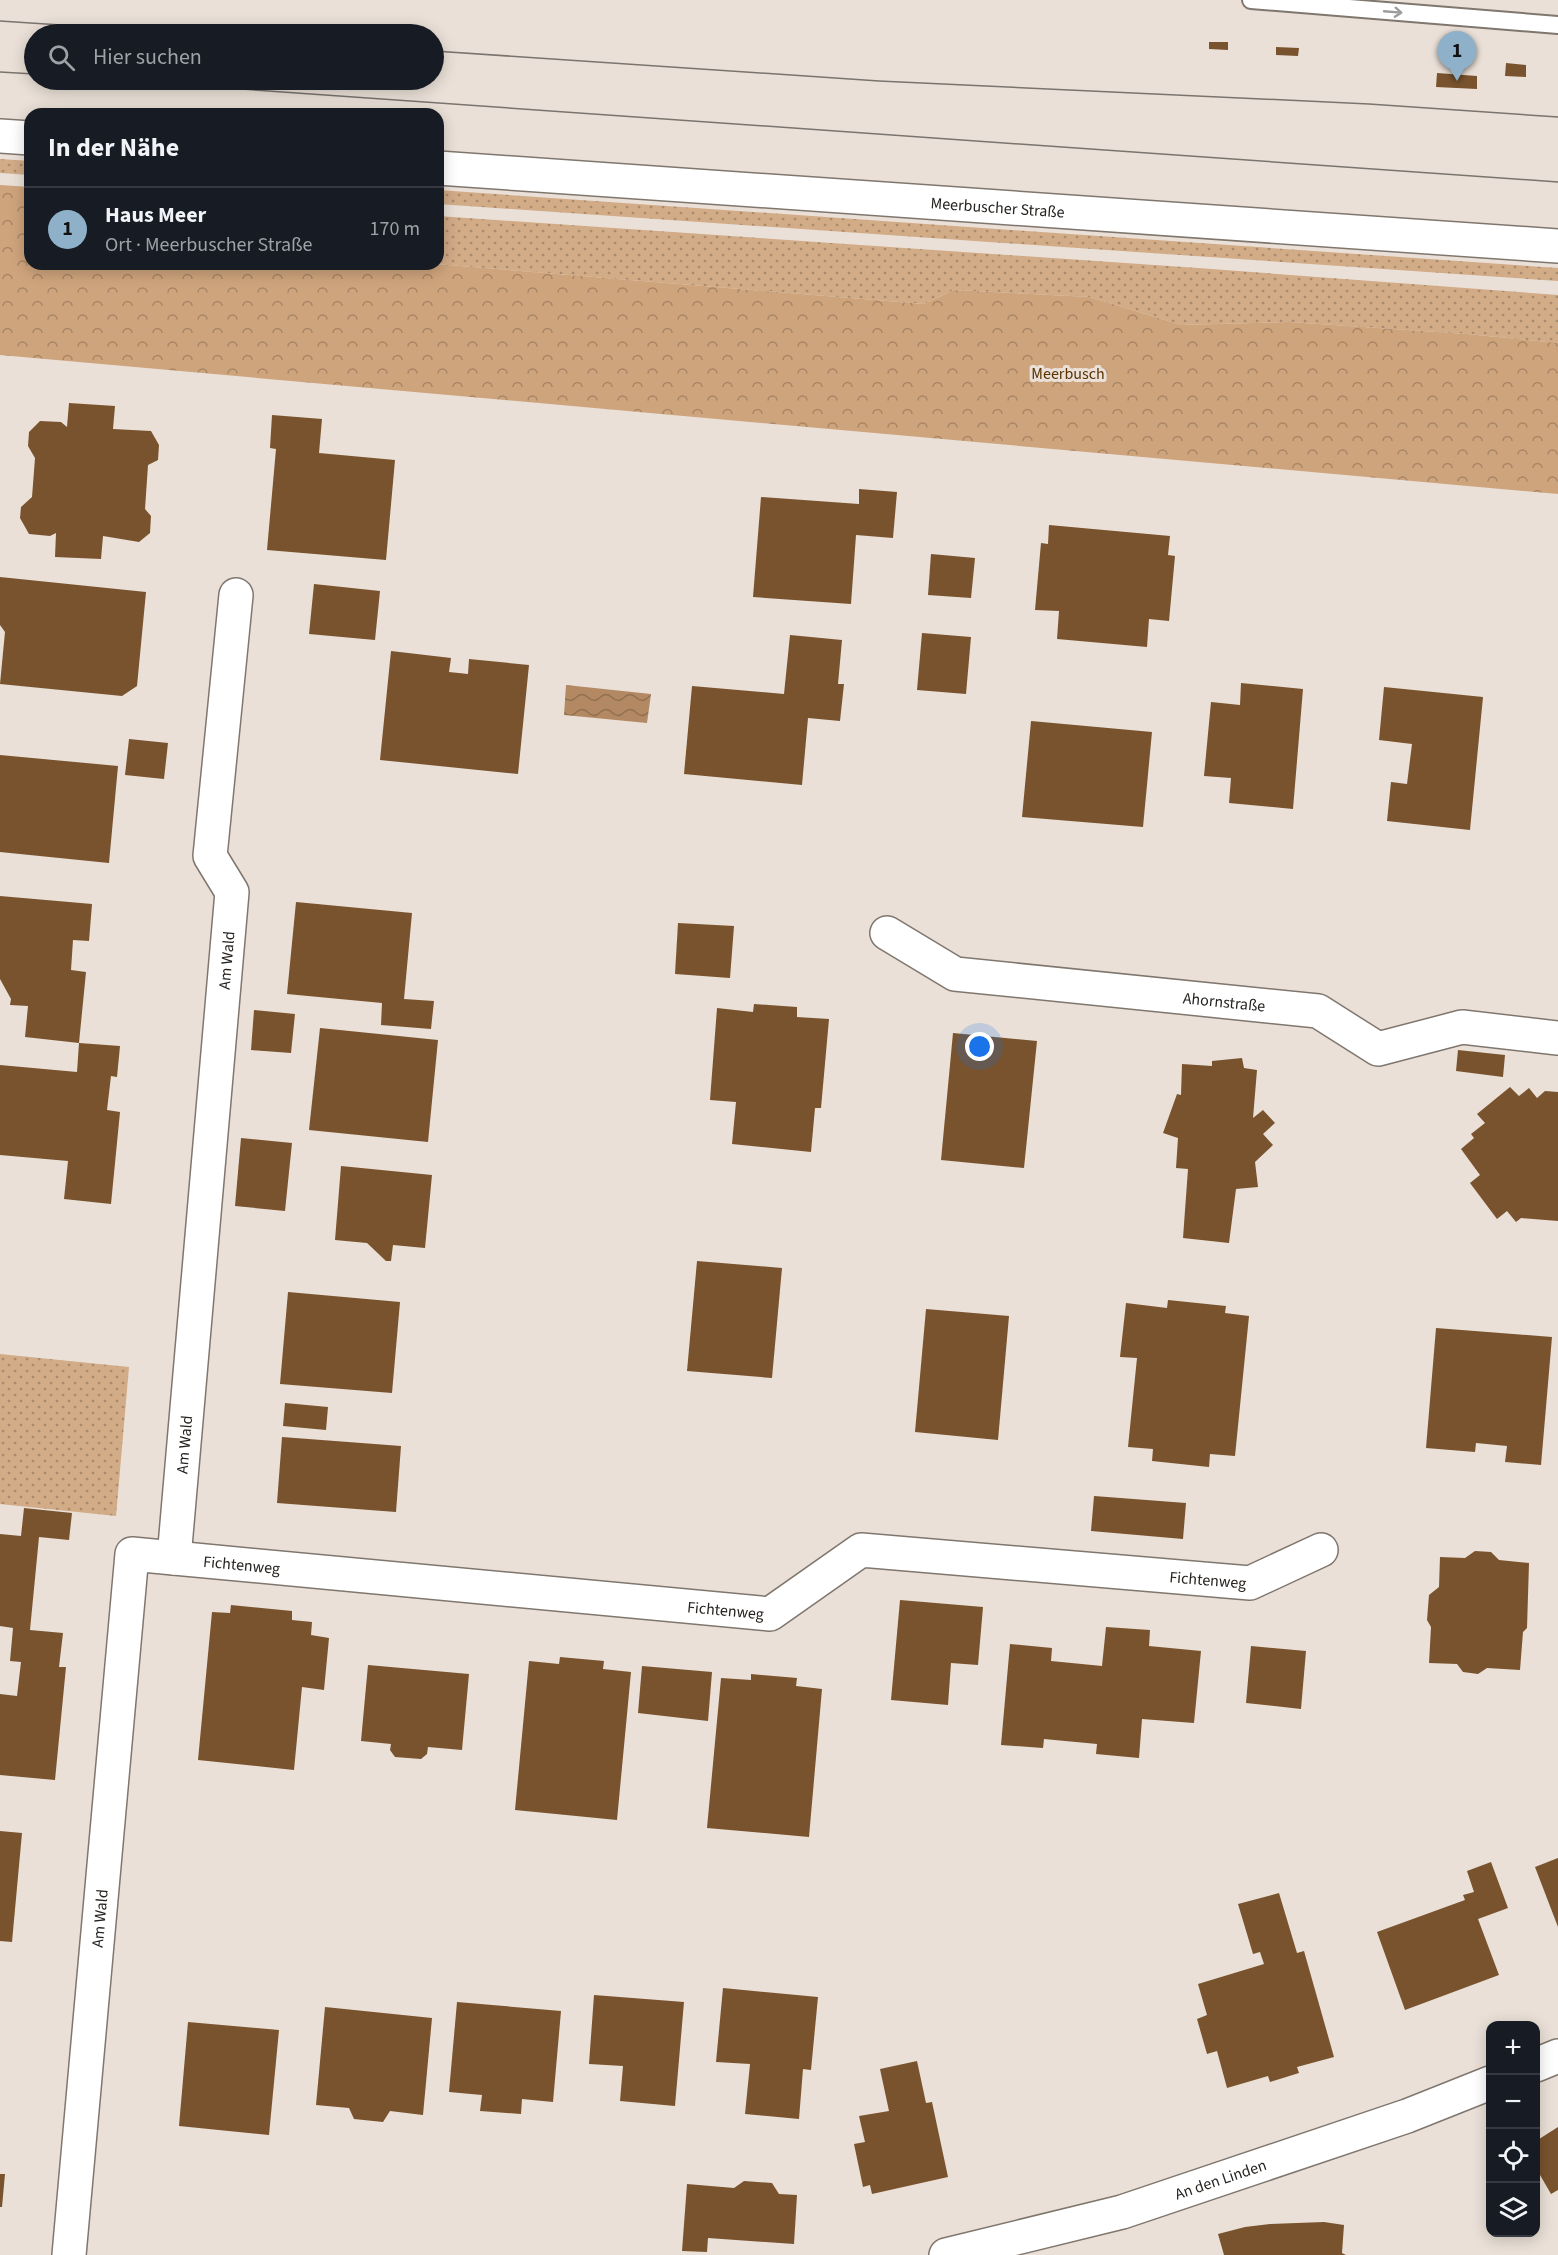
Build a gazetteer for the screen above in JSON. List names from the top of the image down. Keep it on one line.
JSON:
{"streets":{"street":["Meerbuscher Straße","Am Wald","Ahornstraße","Fichtenweg","An den Linden"]},"crossings":[["Am Wald","Fichtenweg"]],"parks":["Meerbusch"],"page":{"search":"Hier suchen","pins":"1","heading":"In der Nähe","list":[{"mark":"1","name":"Haus Meer","note":"Ort · Meerbuscher Straße","value":"170 m"}],"map_buttons":["+","−"]}}
